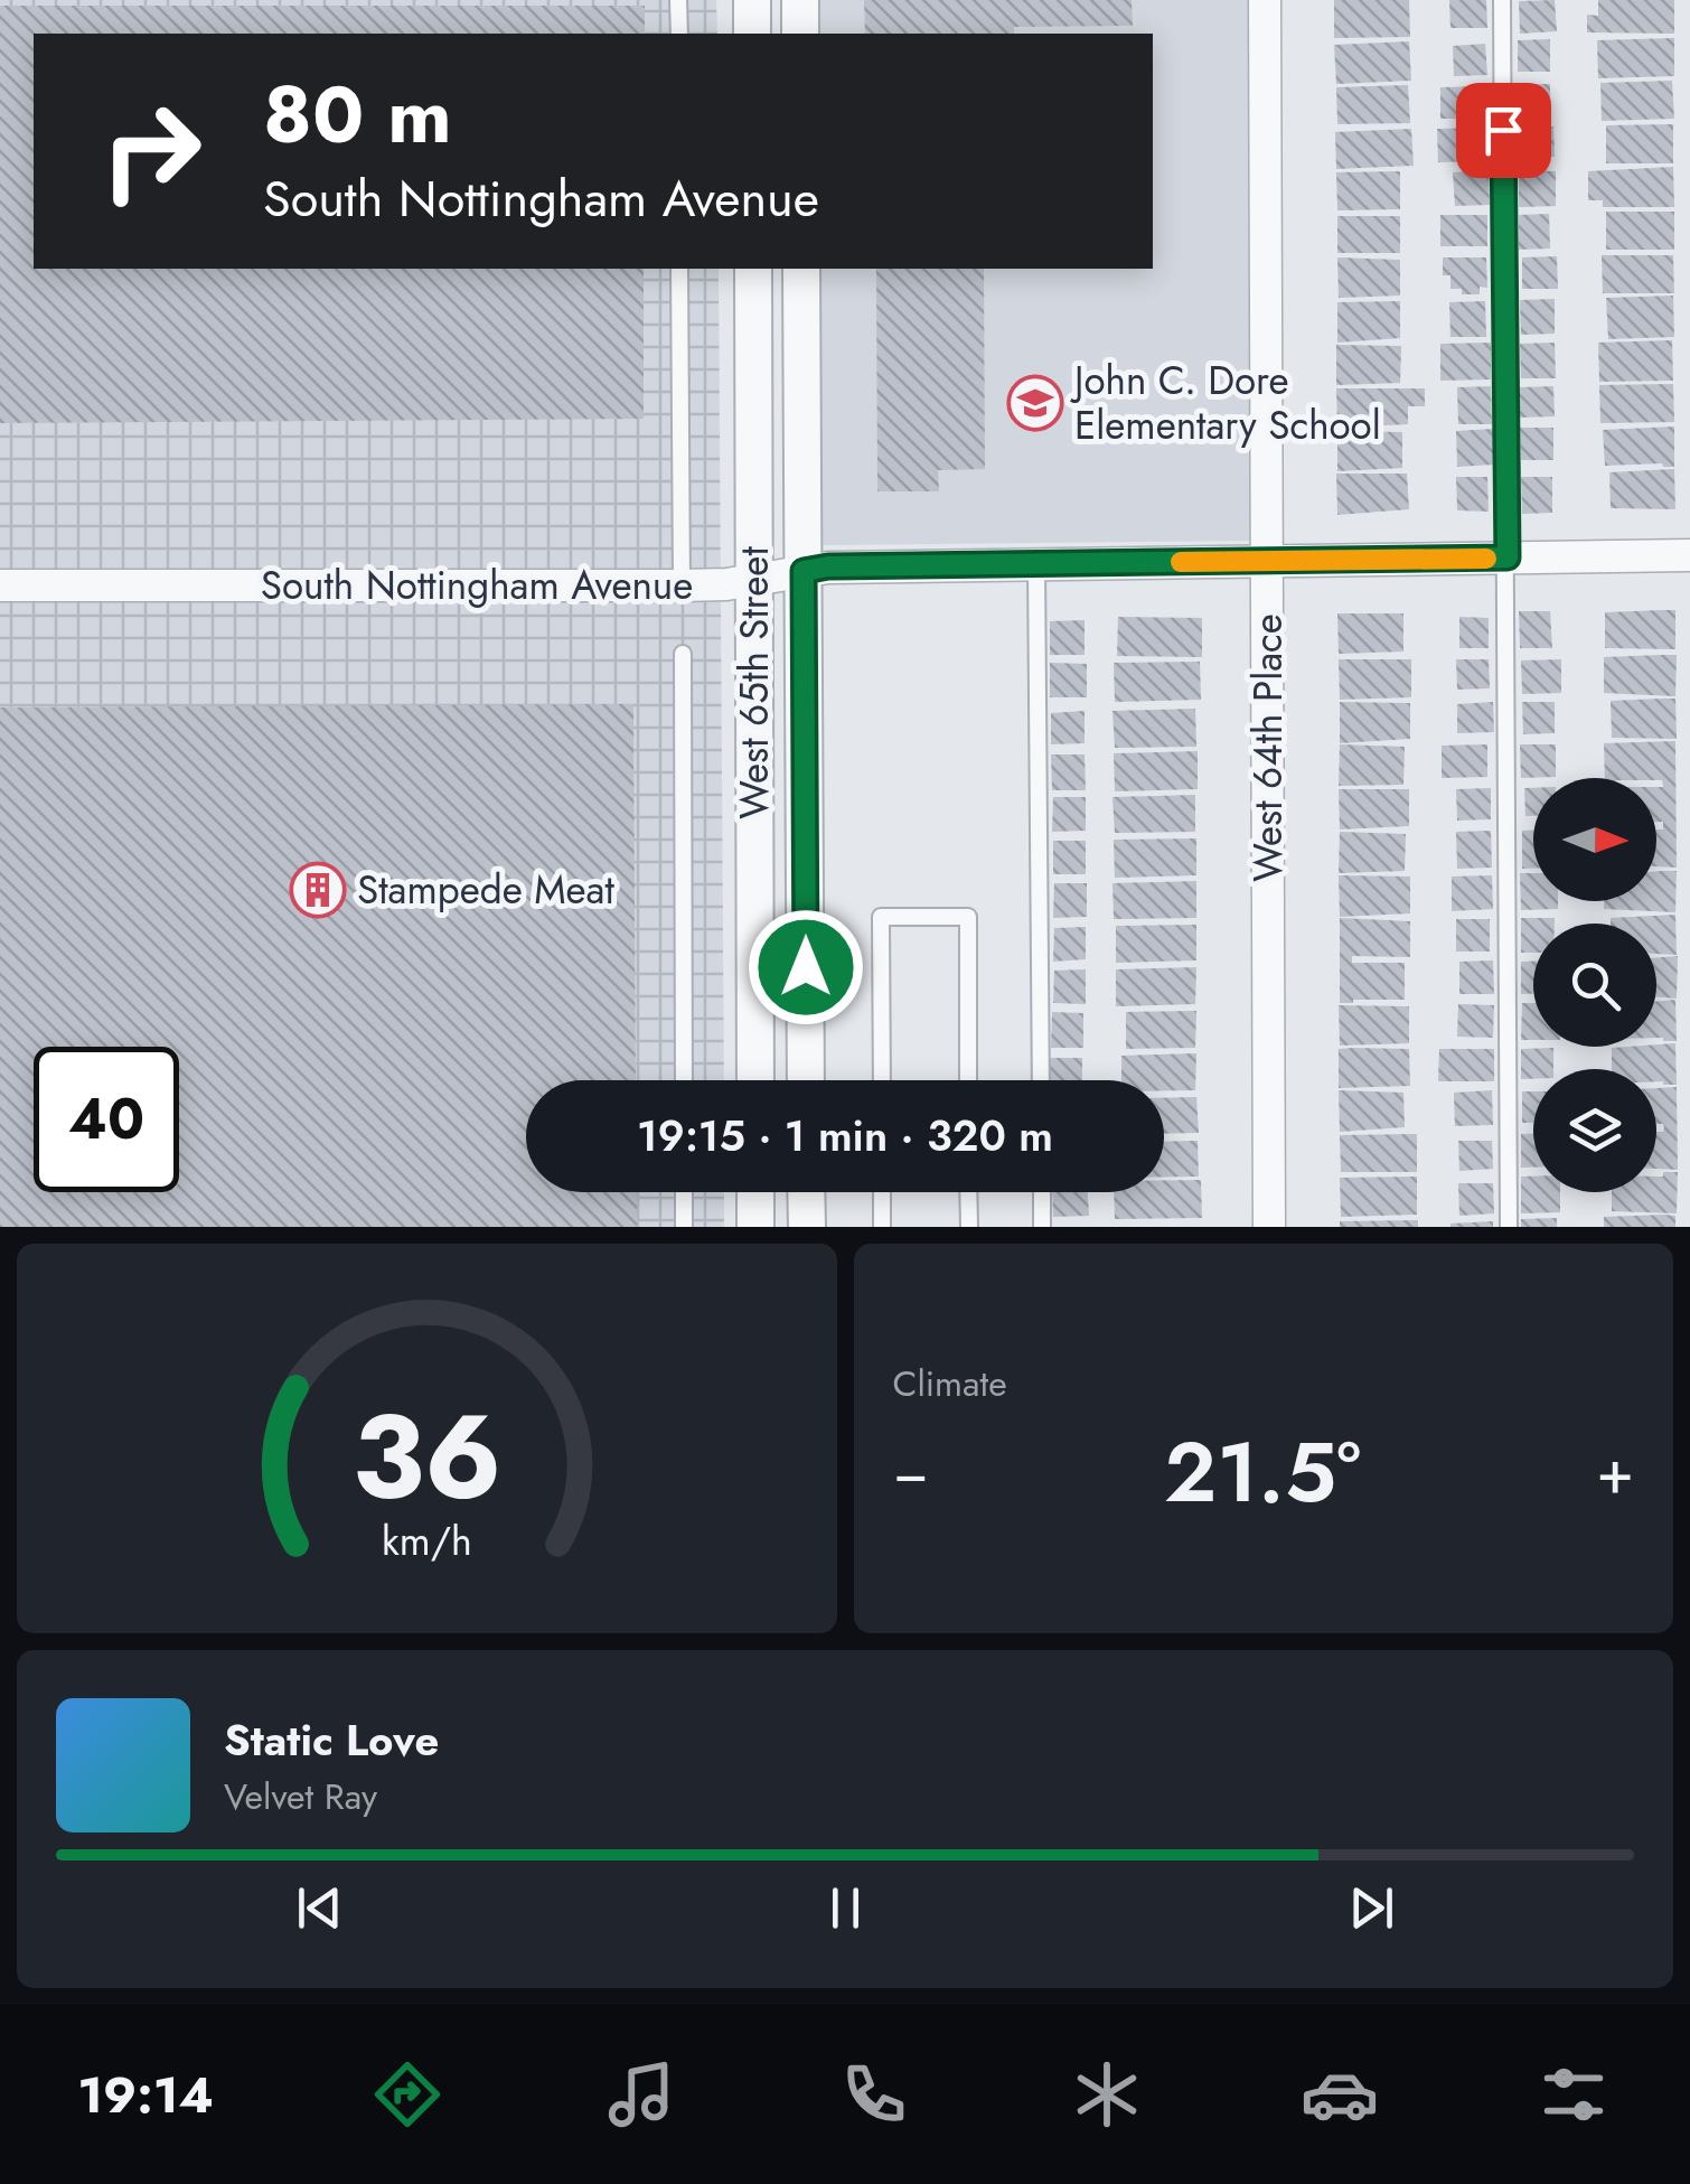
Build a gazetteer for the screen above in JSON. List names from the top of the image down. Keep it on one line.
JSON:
{"streets":{"street":["South Nottingham Avenue","West 65th Street","West 64th Place"]},"crossings":[["South Nottingham Avenue","West 65th Street"],["South Nottingham Avenue","West 64th Place"]],"places":{"school or university":["John C. Dore Elementary School"],"building":["Stampede Meat"]},"north":"right","page":{"turn":["80 m","South Nottingham Avenue"],"limit":"40","trip":"19:15 · 1 min · 320 m","tile":"Climate","heat":["−","21.5°","+"],"song":["Static Love","Velvet Ray"],"tabs":"19:14","gauge":["36","km/h"]}}
